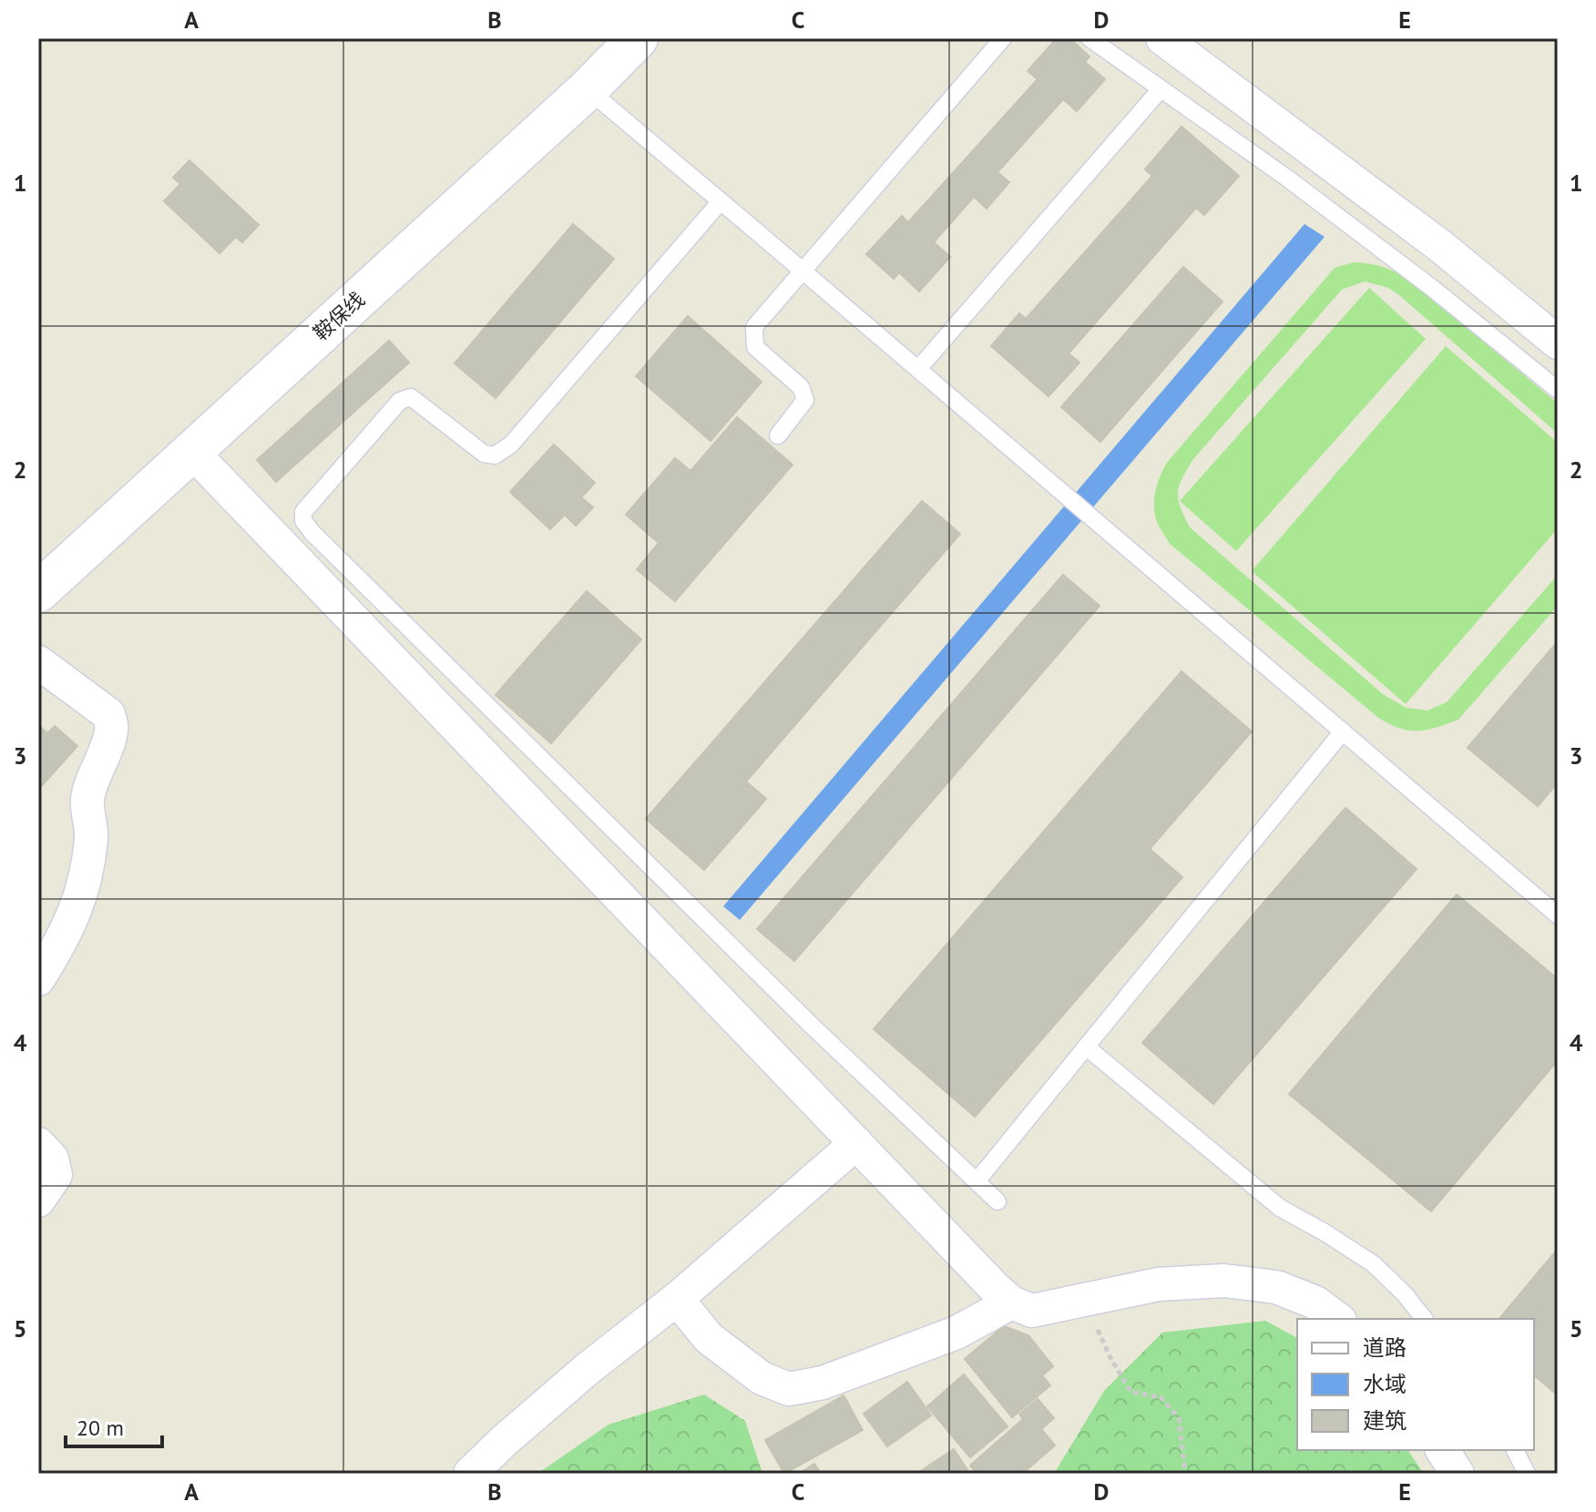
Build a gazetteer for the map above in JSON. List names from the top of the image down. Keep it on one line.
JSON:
{"streets":{"main road":["鞍保线"]},"legend":["道路","水域","建筑"],"scale_bar":"20 m","grid":{"columns":["A","B","C","D","E"],"rows":["1","2","3","4","5"]}}
